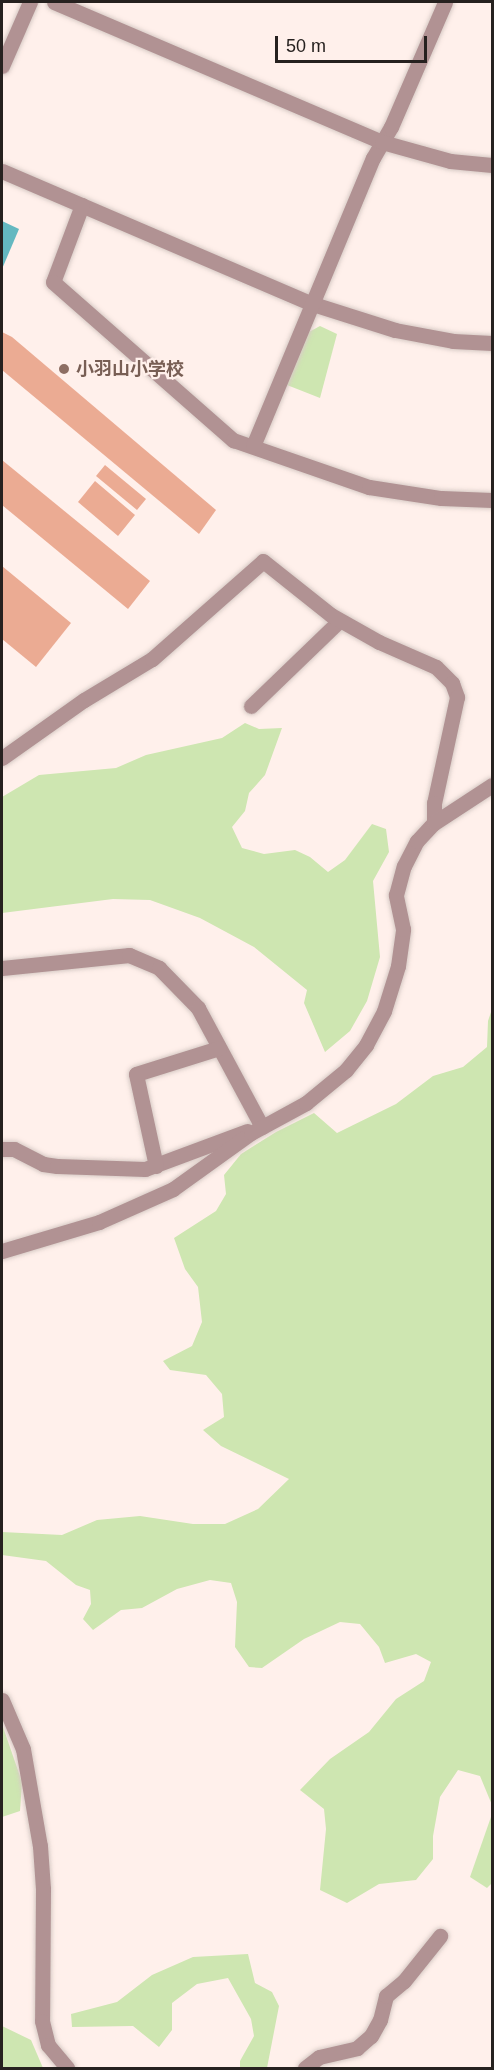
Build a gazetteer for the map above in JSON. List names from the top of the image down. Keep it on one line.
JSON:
{"places":["小羽山小学校"],"scale_bar":"50 m"}
